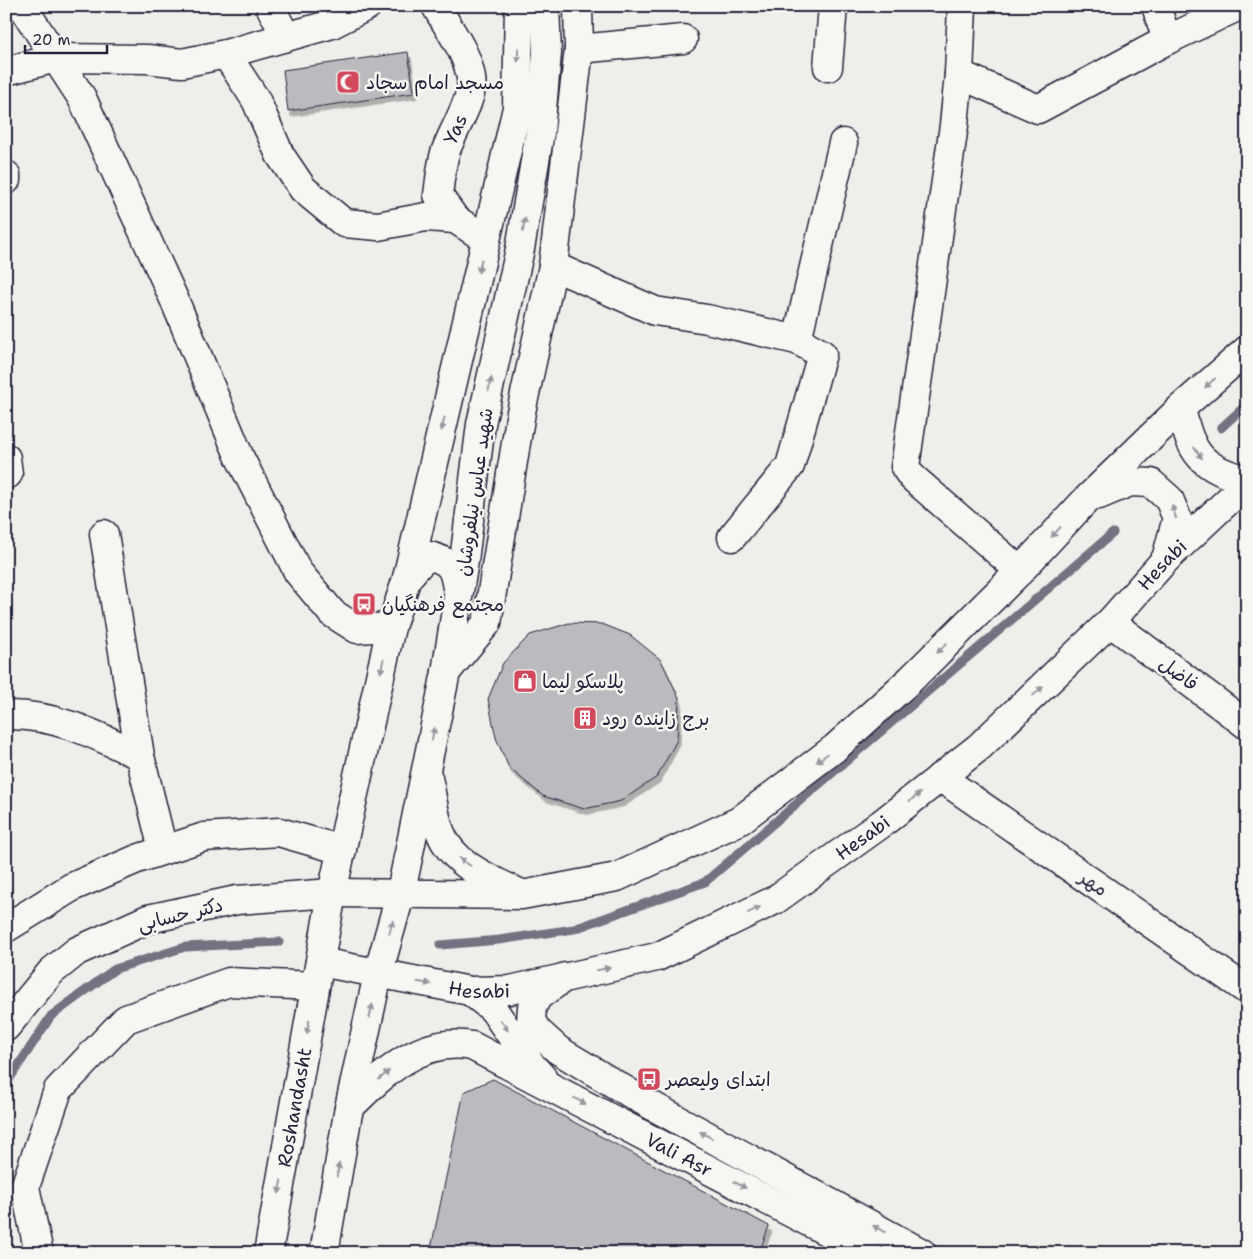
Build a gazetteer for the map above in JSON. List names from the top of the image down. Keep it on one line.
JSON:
{"streets":{"street":["Yas","شهید عباس نیلفروشان","Hesabi","فاضل","مهر","دکتر حسابی","Roshandasht","Vali Asr"]},"crossings":[["Yas","شهید عباس نیلفروشان"],["شهید عباس نیلفروشان","Hesabi"],["شهید عباس نیلفروشان","دکتر حسابی"],["شهید عباس نیلفروشان","Roshandasht"],["Hesabi","فاضل"],["Hesabi","مهر"],["Hesabi","Roshandasht"],["Hesabi","Vali Asr"]],"places":{"mosque":["مسجد امام سجاد"],"bus stop":["مجتمع فرهنگیان","ابتدای ولیعصر"],"shop":["پلاسکو لیما"],"building":["برج زاینده رود"]},"scale_bar":"20 m"}
